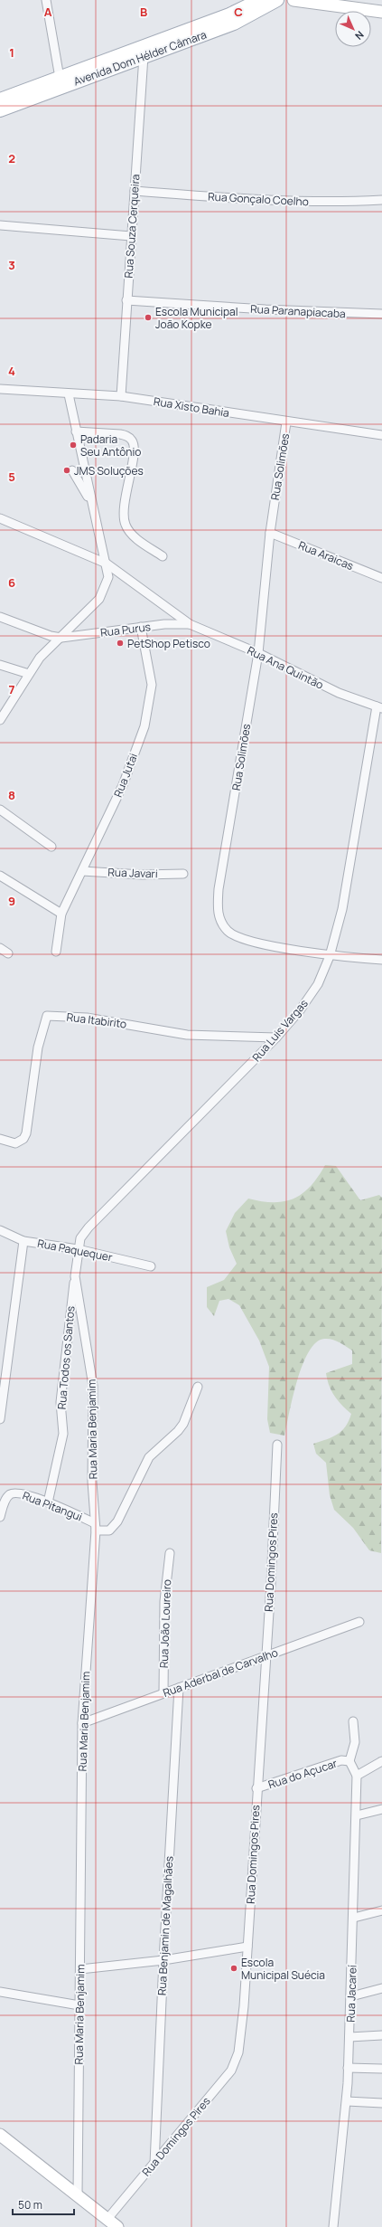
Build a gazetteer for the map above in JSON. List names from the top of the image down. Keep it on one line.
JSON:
{"streets":{"main road":["Avenida Dom Hélder Câmara"],"street":["Rua Gonçalo Coelho","Rua Souza Cerqueira","Rua Paranapiacaba","Rua Xisto Bahia","Rua Solimões","Rua Araicas","Rua Purus","Rua Ana Quintão","Rua Jutai","Rua Javari","Rua Itabirito","Rua Luis Vargas","Rua Paquequer","Rua Todos os Santos","Rua Maria Benjamim","Rua Pitangui","Rua Domingos Pires","Rua João Loureiro","Rua Aderbal de Carvalho","Rua do Açucar","Rua Benjamin de Magalhães","Rua Jacareí"]},"crossings":[["Avenida Dom Hélder Câmara","Rua Souza Cerqueira"],["Rua Gonçalo Coelho","Rua Souza Cerqueira"],["Rua Souza Cerqueira","Rua Paranapiacaba"],["Rua Souza Cerqueira","Rua Xisto Bahia"],["Rua Xisto Bahia","Rua Solimões"],["Rua Solimões","Rua Araicas"],["Rua Solimões","Rua Ana Quintão"],["Rua Solimões","Rua Luis Vargas"],["Rua Purus","Rua Ana Quintão"],["Rua Purus","Rua Jutai"],["Rua Ana Quintão","Rua Luis Vargas"],["Rua Jutai","Rua Javari"],["Rua Itabirito","Rua Luis Vargas"],["Rua Luis Vargas","Rua Paquequer"],["Rua Luis Vargas","Rua Maria Benjamim"],["Rua Paquequer","Rua Maria Benjamim"],["Rua Todos os Santos","Rua Maria Benjamim"],["Rua Todos os Santos","Rua Pitangui"],["Rua Maria Benjamim","Rua Pitangui"],["Rua Maria Benjamim","Rua Aderbal de Carvalho"],["Rua Domingos Pires","Rua Aderbal de Carvalho"],["Rua Domingos Pires","Rua do Açucar"],["Rua Domingos Pires","Rua Benjamin de Magalhães"],["Rua João Loureiro","Rua Aderbal de Carvalho"],["Rua Aderbal de Carvalho","Rua Benjamin de Magalhães"],["Rua do Açucar","Rua Jacareí"]],"places":["Escola Municipal João Kopke","Padaria Seu Antônio","JMS Soluções","PetShop Petisco","Escola Municipal Suécia"],"scale_bar":"50 m","north":"bottom right","grid":{"columns":["A","B","C"],"rows":["1","2","3","4","5","6","7","8","9"]}}
